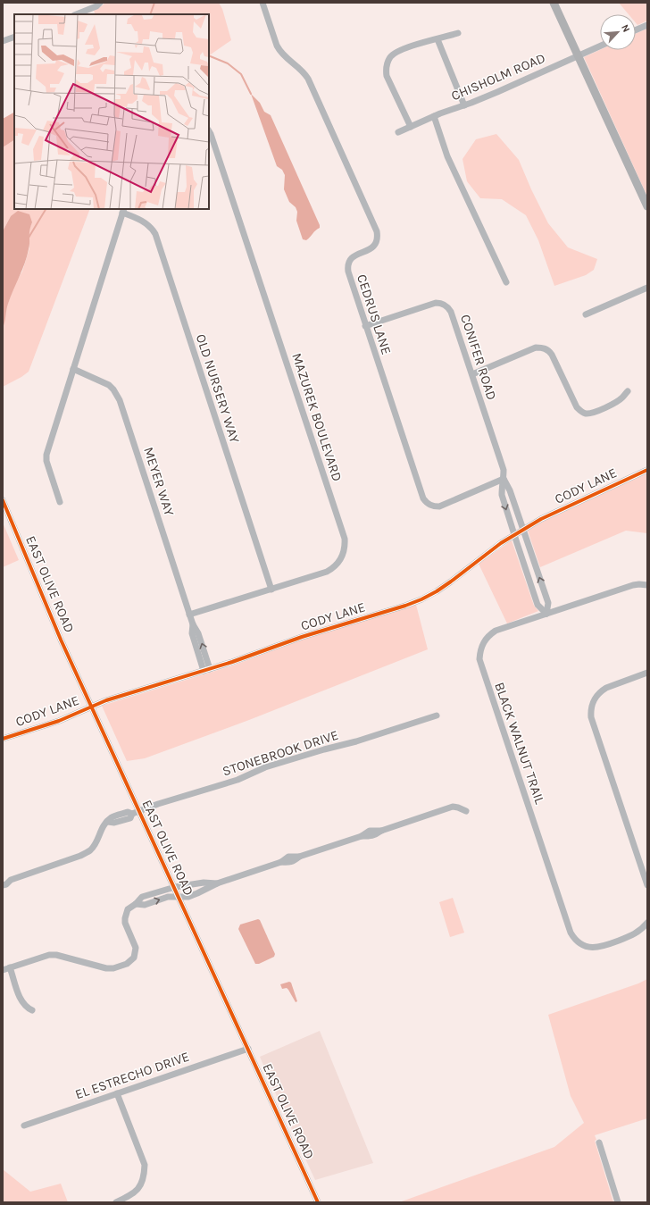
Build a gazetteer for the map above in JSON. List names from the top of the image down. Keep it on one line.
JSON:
{"streets":{"street":["CHISHOLM ROAD","CEDRUS LANE","CONIFER ROAD","OLD NURSERY WAY","MAZUREK BOULEVARD","MEYER WAY","CODY LANE","EAST OLIVE ROAD","BLACK WALNUT TRAIL","STONEBROOK DRIVE","EL ESTRECHO DRIVE"]},"crossings":[["CEDRUS LANE","CONIFER ROAD"],["CONIFER ROAD","CODY LANE"],["CONIFER ROAD","BLACK WALNUT TRAIL"],["OLD NURSERY WAY","MAZUREK BOULEVARD"],["MAZUREK BOULEVARD","MEYER WAY"],["MEYER WAY","CODY LANE"],["CODY LANE","EAST OLIVE ROAD"],["EAST OLIVE ROAD","STONEBROOK DRIVE"],["EAST OLIVE ROAD","EL ESTRECHO DRIVE"]],"north":"top right"}
